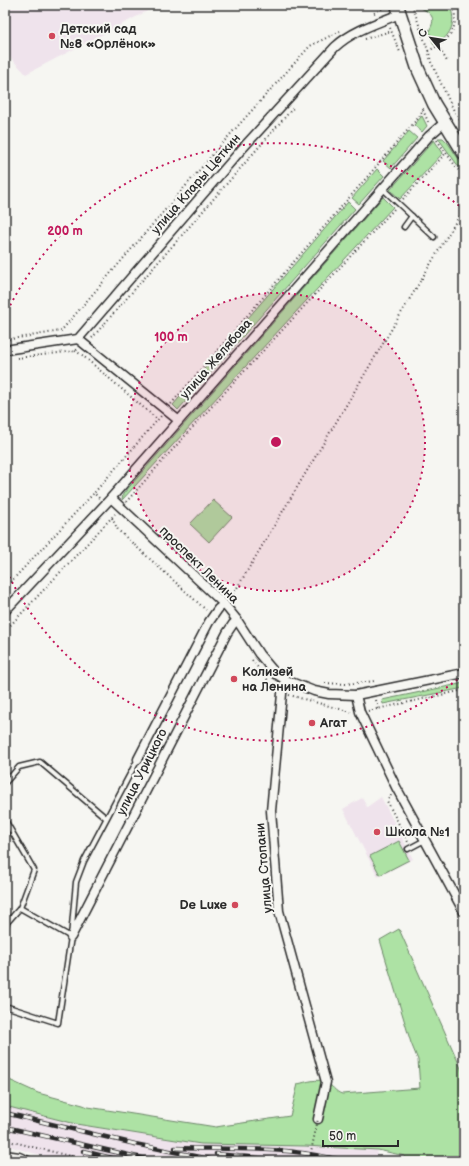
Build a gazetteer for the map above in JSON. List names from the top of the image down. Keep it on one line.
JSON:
{"streets":{"street":["улица Клары Цеткин","улица Желябова","проспект Ленина","улица Урицкого","улица Стопани"]},"crossings":[["улица Желябова","проспект Ленина"],["проспект Ленина","улица Урицкого"],["проспект Ленина","улица Стопани"]],"places":["Детский сад №8 «Орлёнок»","Колизей на Ленина","Агат","Школа №1","De Luxe"],"scale_bar":"50 m","north":"top left","rings":["200 m","100 m"]}
